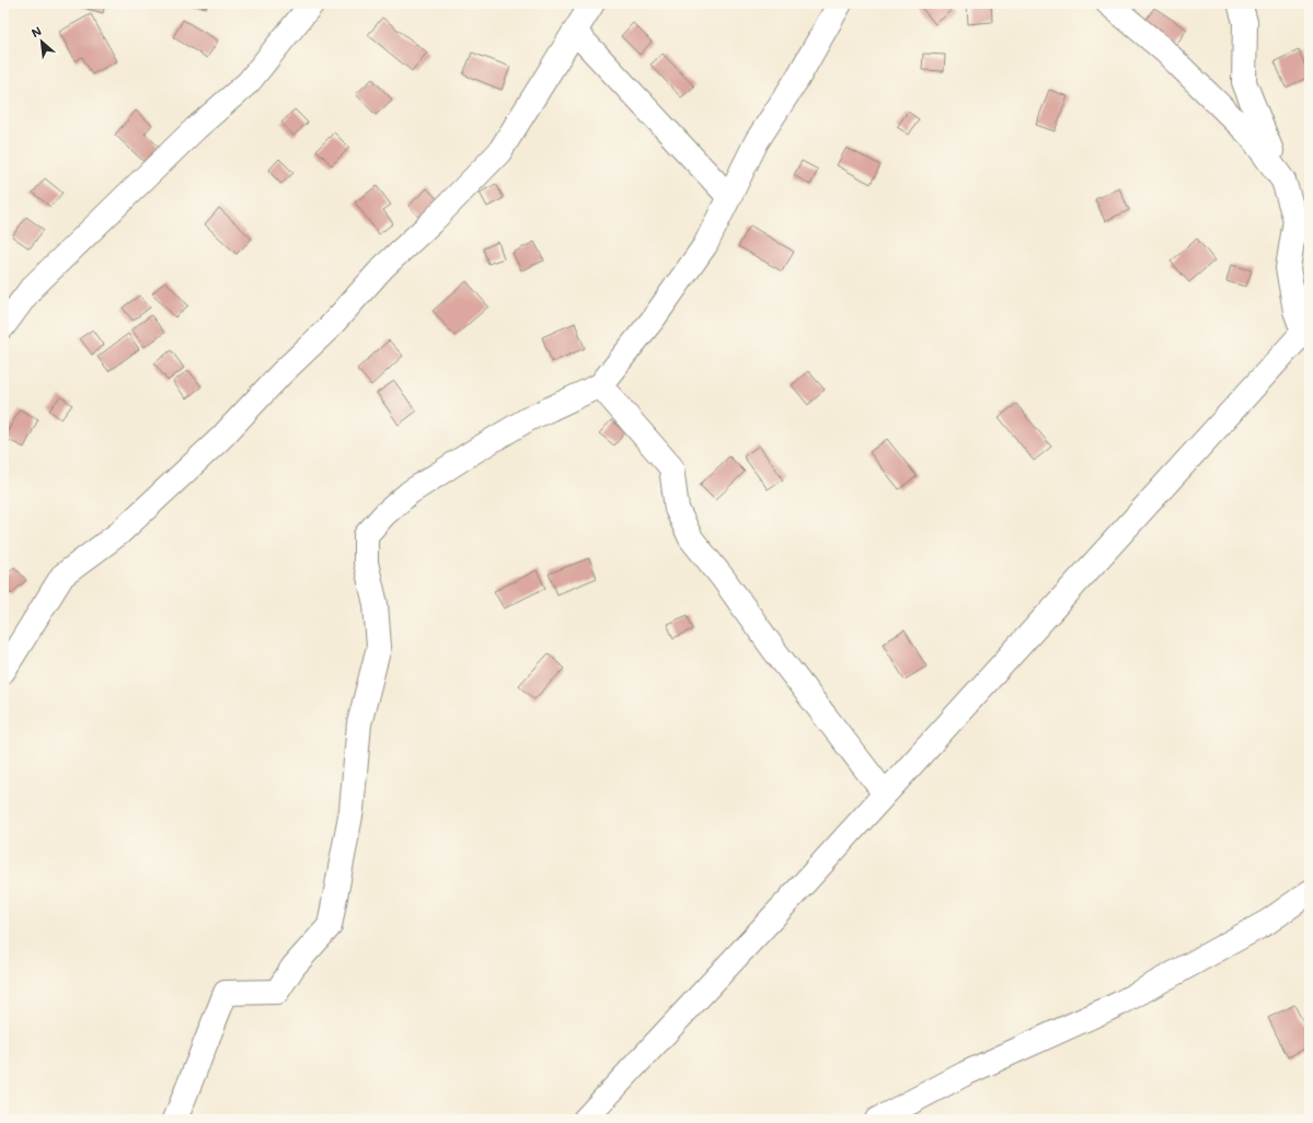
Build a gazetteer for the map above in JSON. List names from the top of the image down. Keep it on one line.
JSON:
{"north":"top left"}
